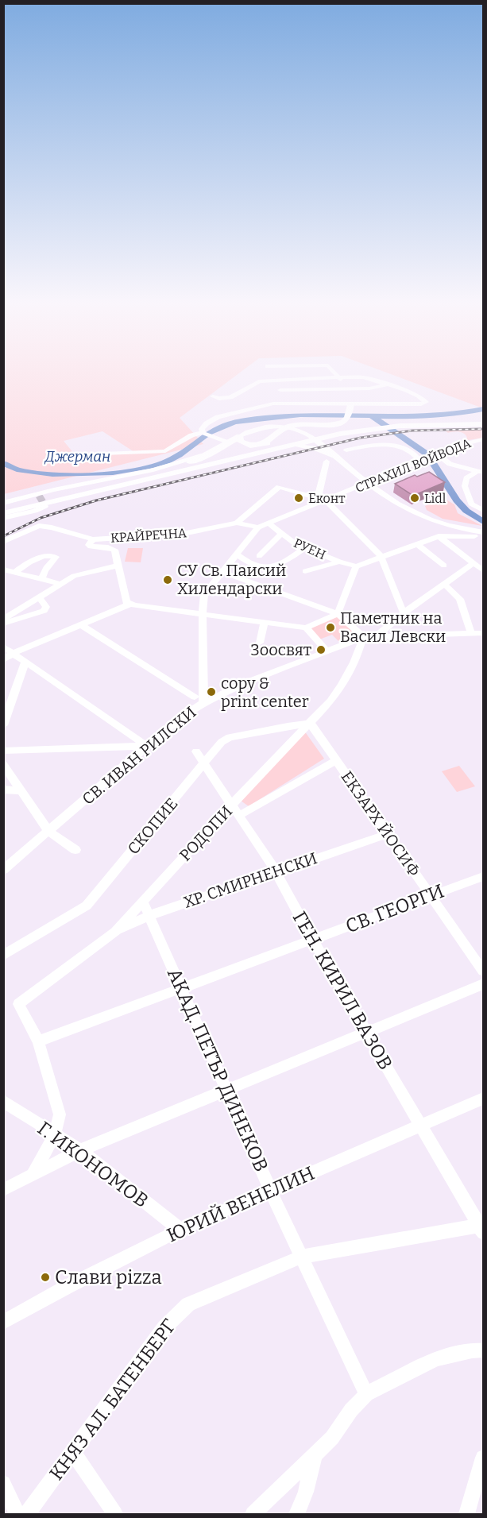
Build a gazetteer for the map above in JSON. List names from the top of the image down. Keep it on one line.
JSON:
{"streets":{"street":["СТРАХИЛ ВОЙВОДА","КРАЙРЕЧНА","РУЕН","СВ. ИВАН РИЛСКИ","ЕКЗАРХ ЙОСИФ","СКОПИЕ","РОДОПИ","ХР. СМИРНЕНСКИ","СВ. ГЕОРГИ","ГЕН. КИРИЛ ВАЗОВ","АКАД. ПЕТЪР ДИНЕКОВ","Г. ИКОНОМОВ","ЮРИЙ ВЕНЕЛИН","КНЯЗ АЛ. БАТЕНБЕРГ"]},"crossings":[["СТРАХИЛ ВОЙВОДА","КРАЙРЕЧНА"],["СТРАХИЛ ВОЙВОДА","РУЕН"],["СВ. ИВАН РИЛСКИ","РОДОПИ"],["ЕКЗАРХ ЙОСИФ","СКОПИЕ"],["ЕКЗАРХ ЙОСИФ","РОДОПИ"],["ЕКЗАРХ ЙОСИФ","ХР. СМИРНЕНСКИ"],["ЕКЗАРХ ЙОСИФ","СВ. ГЕОРГИ"],["СКОПИЕ","РОДОПИ"],["СКОПИЕ","ГЕН. КИРИЛ ВАЗОВ"],["РОДОПИ","ХР. СМИРНЕНСКИ"],["РОДОПИ","СВ. ГЕОРГИ"],["РОДОПИ","ГЕН. КИРИЛ ВАЗОВ"],["РОДОПИ","АКАД. ПЕТЪР ДИНЕКОВ"],["ХР. СМИРНЕНСКИ","ГЕН. КИРИЛ ВАЗОВ"],["ХР. СМИРНЕНСКИ","АКАД. ПЕТЪР ДИНЕКОВ"],["СВ. ГЕОРГИ","ГЕН. КИРИЛ ВАЗОВ"],["СВ. ГЕОРГИ","АКАД. ПЕТЪР ДИНЕКОВ"],["ГЕН. КИРИЛ ВАЗОВ","ЮРИЙ ВЕНЕЛИН"],["ГЕН. КИРИЛ ВАЗОВ","КНЯЗ АЛ. БАТЕНБЕРГ"],["АКАД. ПЕТЪР ДИНЕКОВ","ЮРИЙ ВЕНЕЛИН"],["АКАД. ПЕТЪР ДИНЕКОВ","КНЯЗ АЛ. БАТЕНБЕРГ"],["Г. ИКОНОМОВ","ЮРИЙ ВЕНЕЛИН"]],"water":["Джерман"],"places":["Еконт","Lidl","СУ Св. Паисий Хилендарски","Паметник на Васил Левски","Зоосвят","copy & print center","Слави pizza"]}
